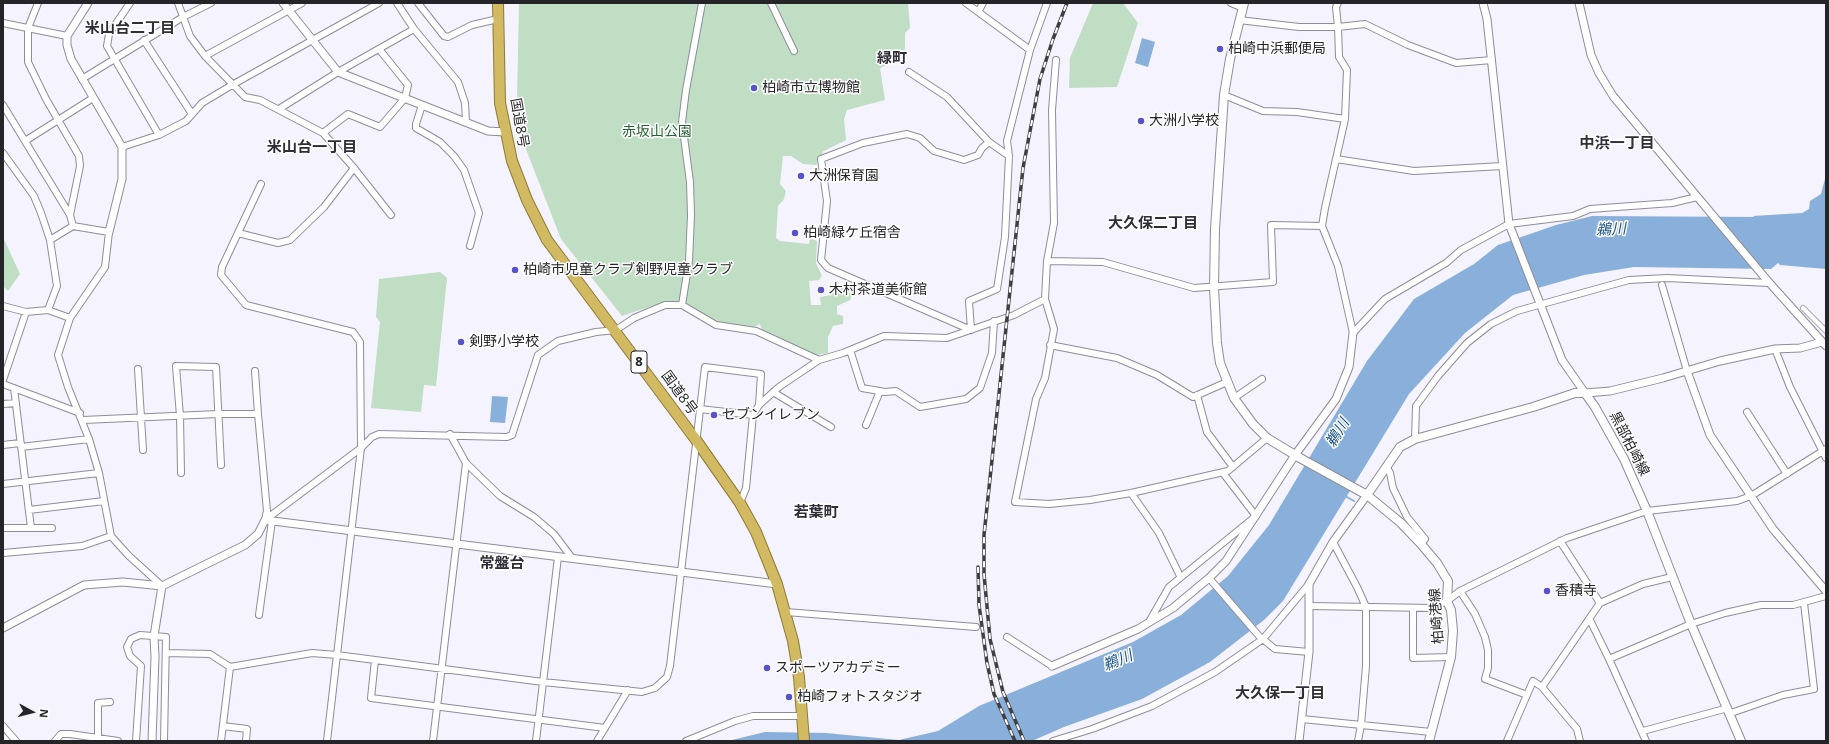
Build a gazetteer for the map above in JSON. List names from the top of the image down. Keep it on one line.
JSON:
{"streets":{"highway":["国道8号","8"],"main road":["黒部柏崎線","柏崎港線"]},"districts":["米山台二丁目","緑町","中浜一丁目","米山台一丁目","大久保二丁目","若葉町","常盤台","大久保一丁目"],"water":["鵜川"],"parks":["赤坂山公園"],"places":["柏崎中浜郵便局","柏崎市立博物館","大洲小学校","大洲保育園","柏崎緑ケ丘宿舎","柏崎市児童クラブ剣野児童クラブ","木村茶道美術館","剣野小学校","セブンイレブン","香積寺","スポーツアカデミー","柏崎フォトスタジオ"],"north":"right"}
